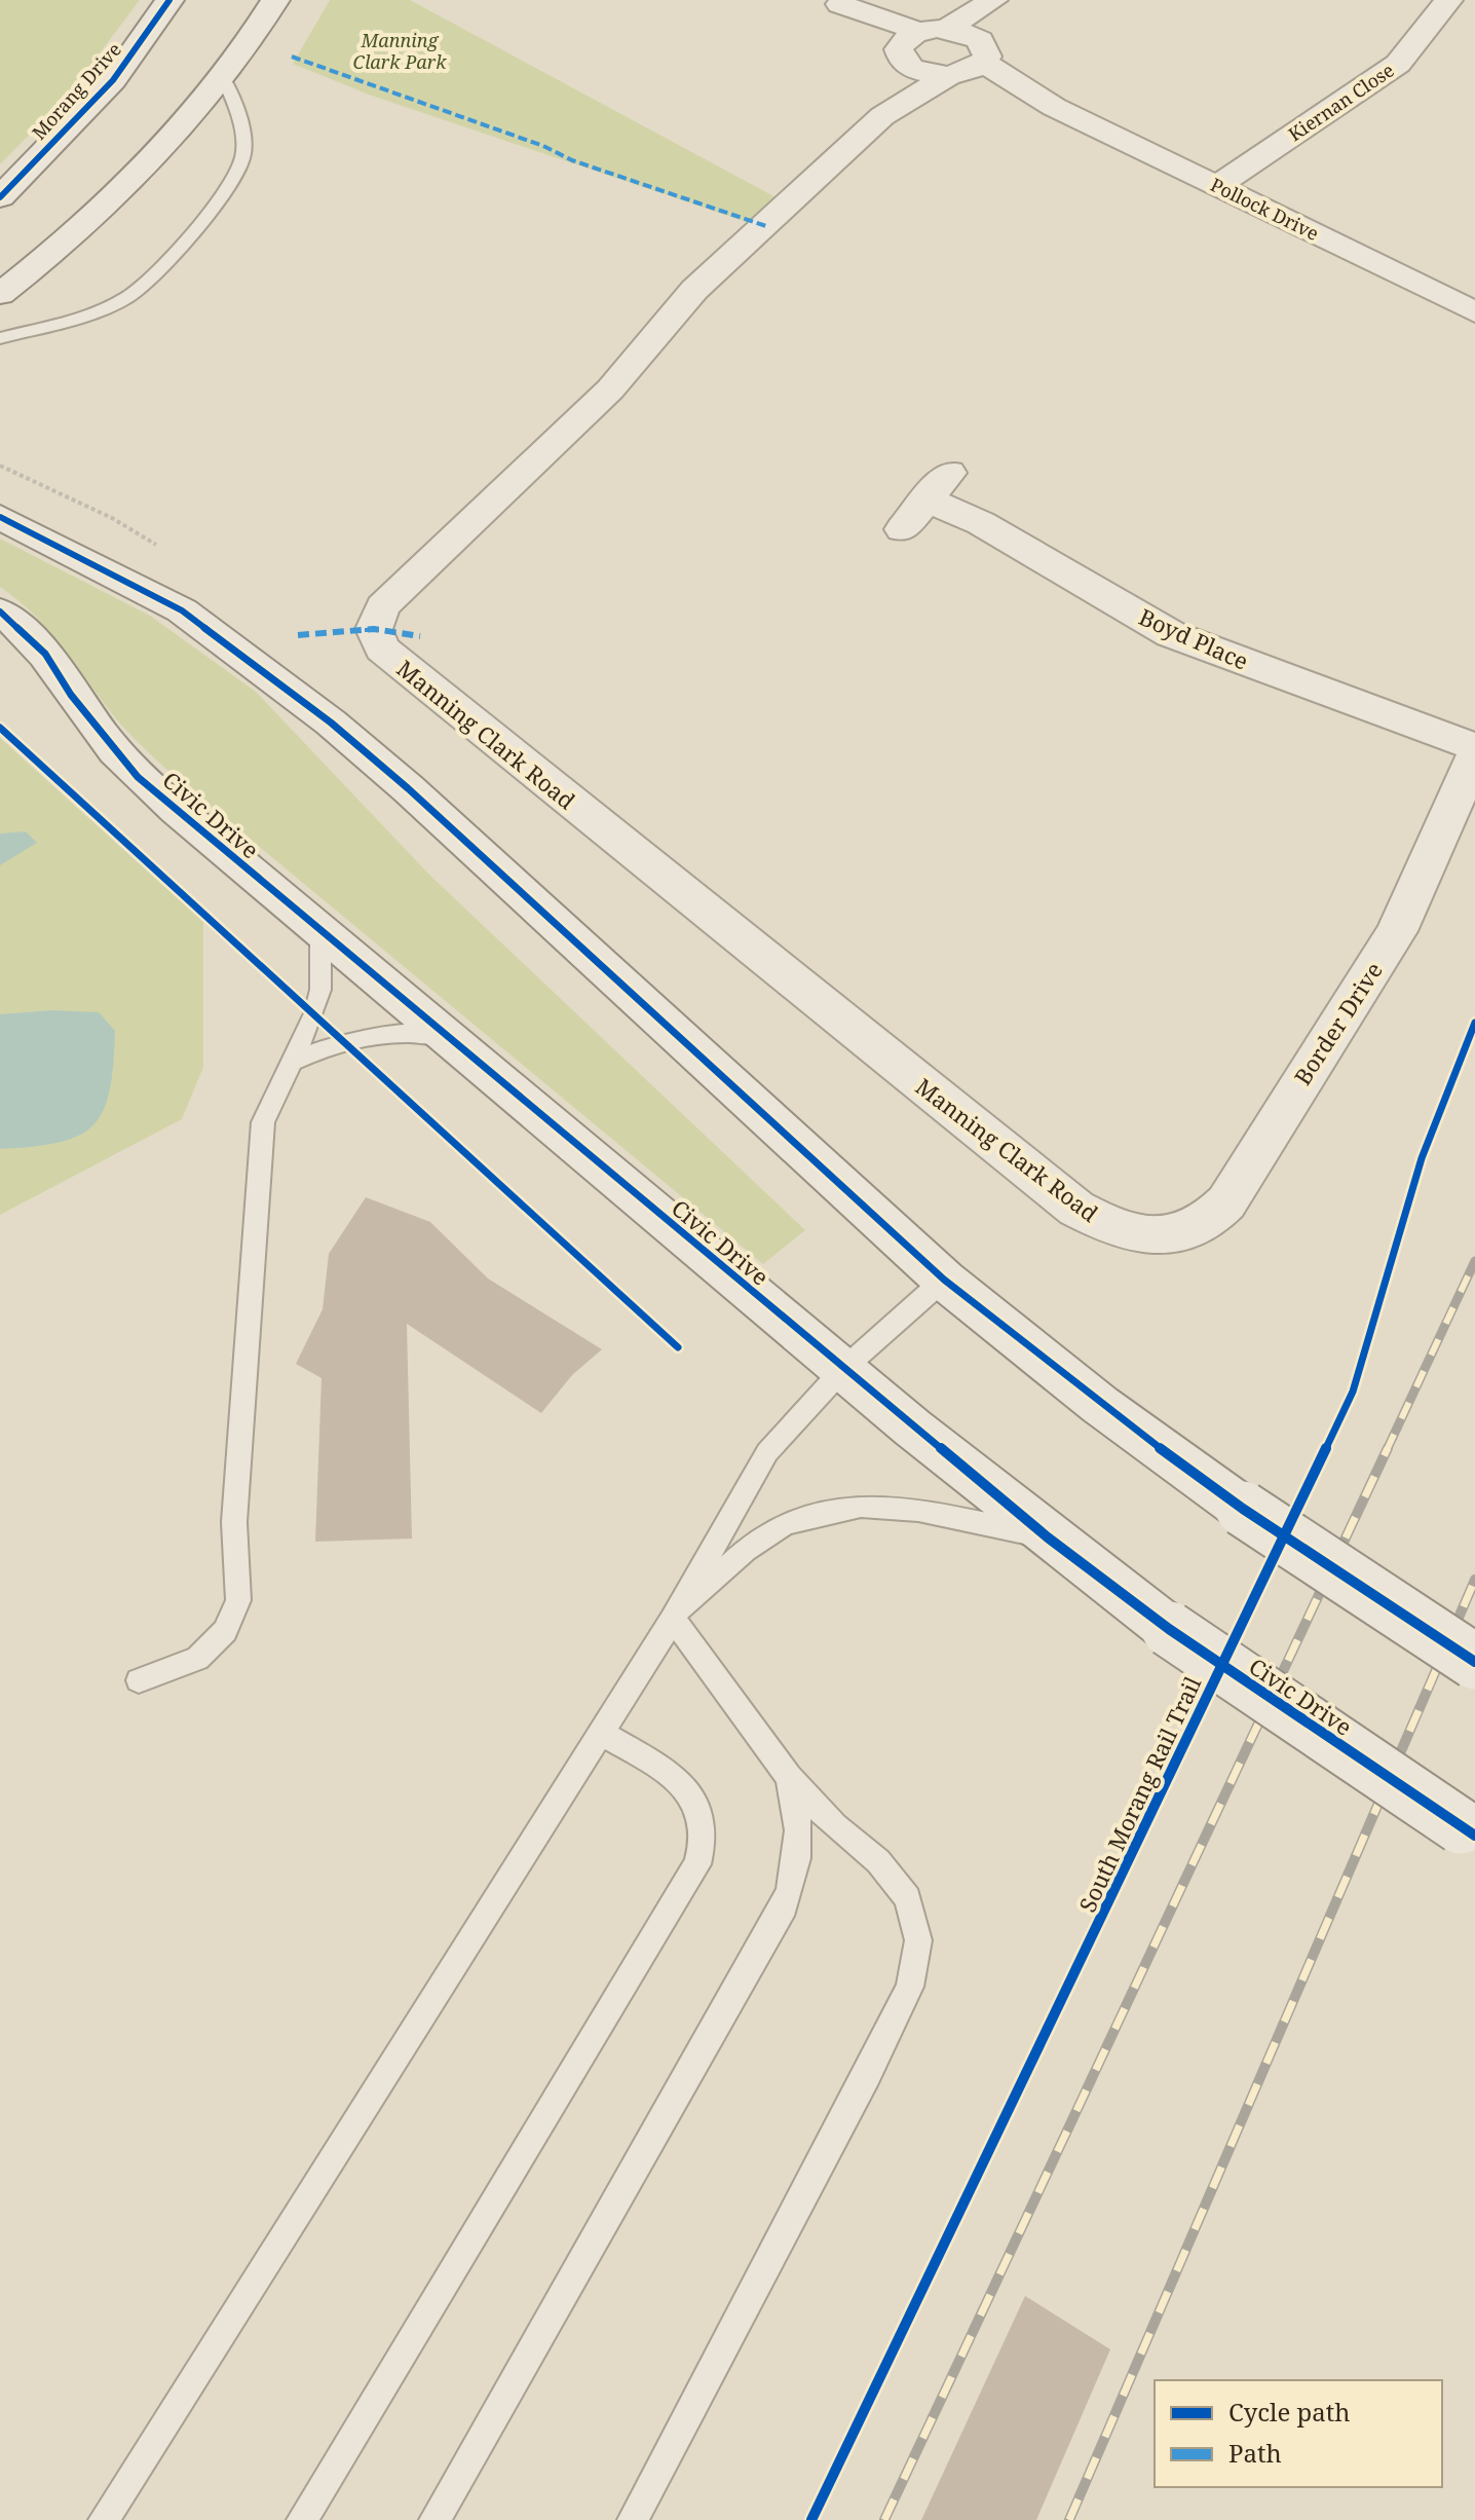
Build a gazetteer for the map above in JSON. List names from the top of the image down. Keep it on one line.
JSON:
{"streets":{"street":["Morang Drive","Kiernan Close","Pollock Drive","Boyd Place","Manning Clark Road","Civic Drive","Border Drive"],"cycle path":["South Morang Rail Trail"]},"crossings":[["Kiernan Close","Pollock Drive"],["Pollock Drive","Manning Clark Road"],["Manning Clark Road","Border Drive"]],"parks":["Manning Clark Park"],"legend":["Cycle path","Path"]}
